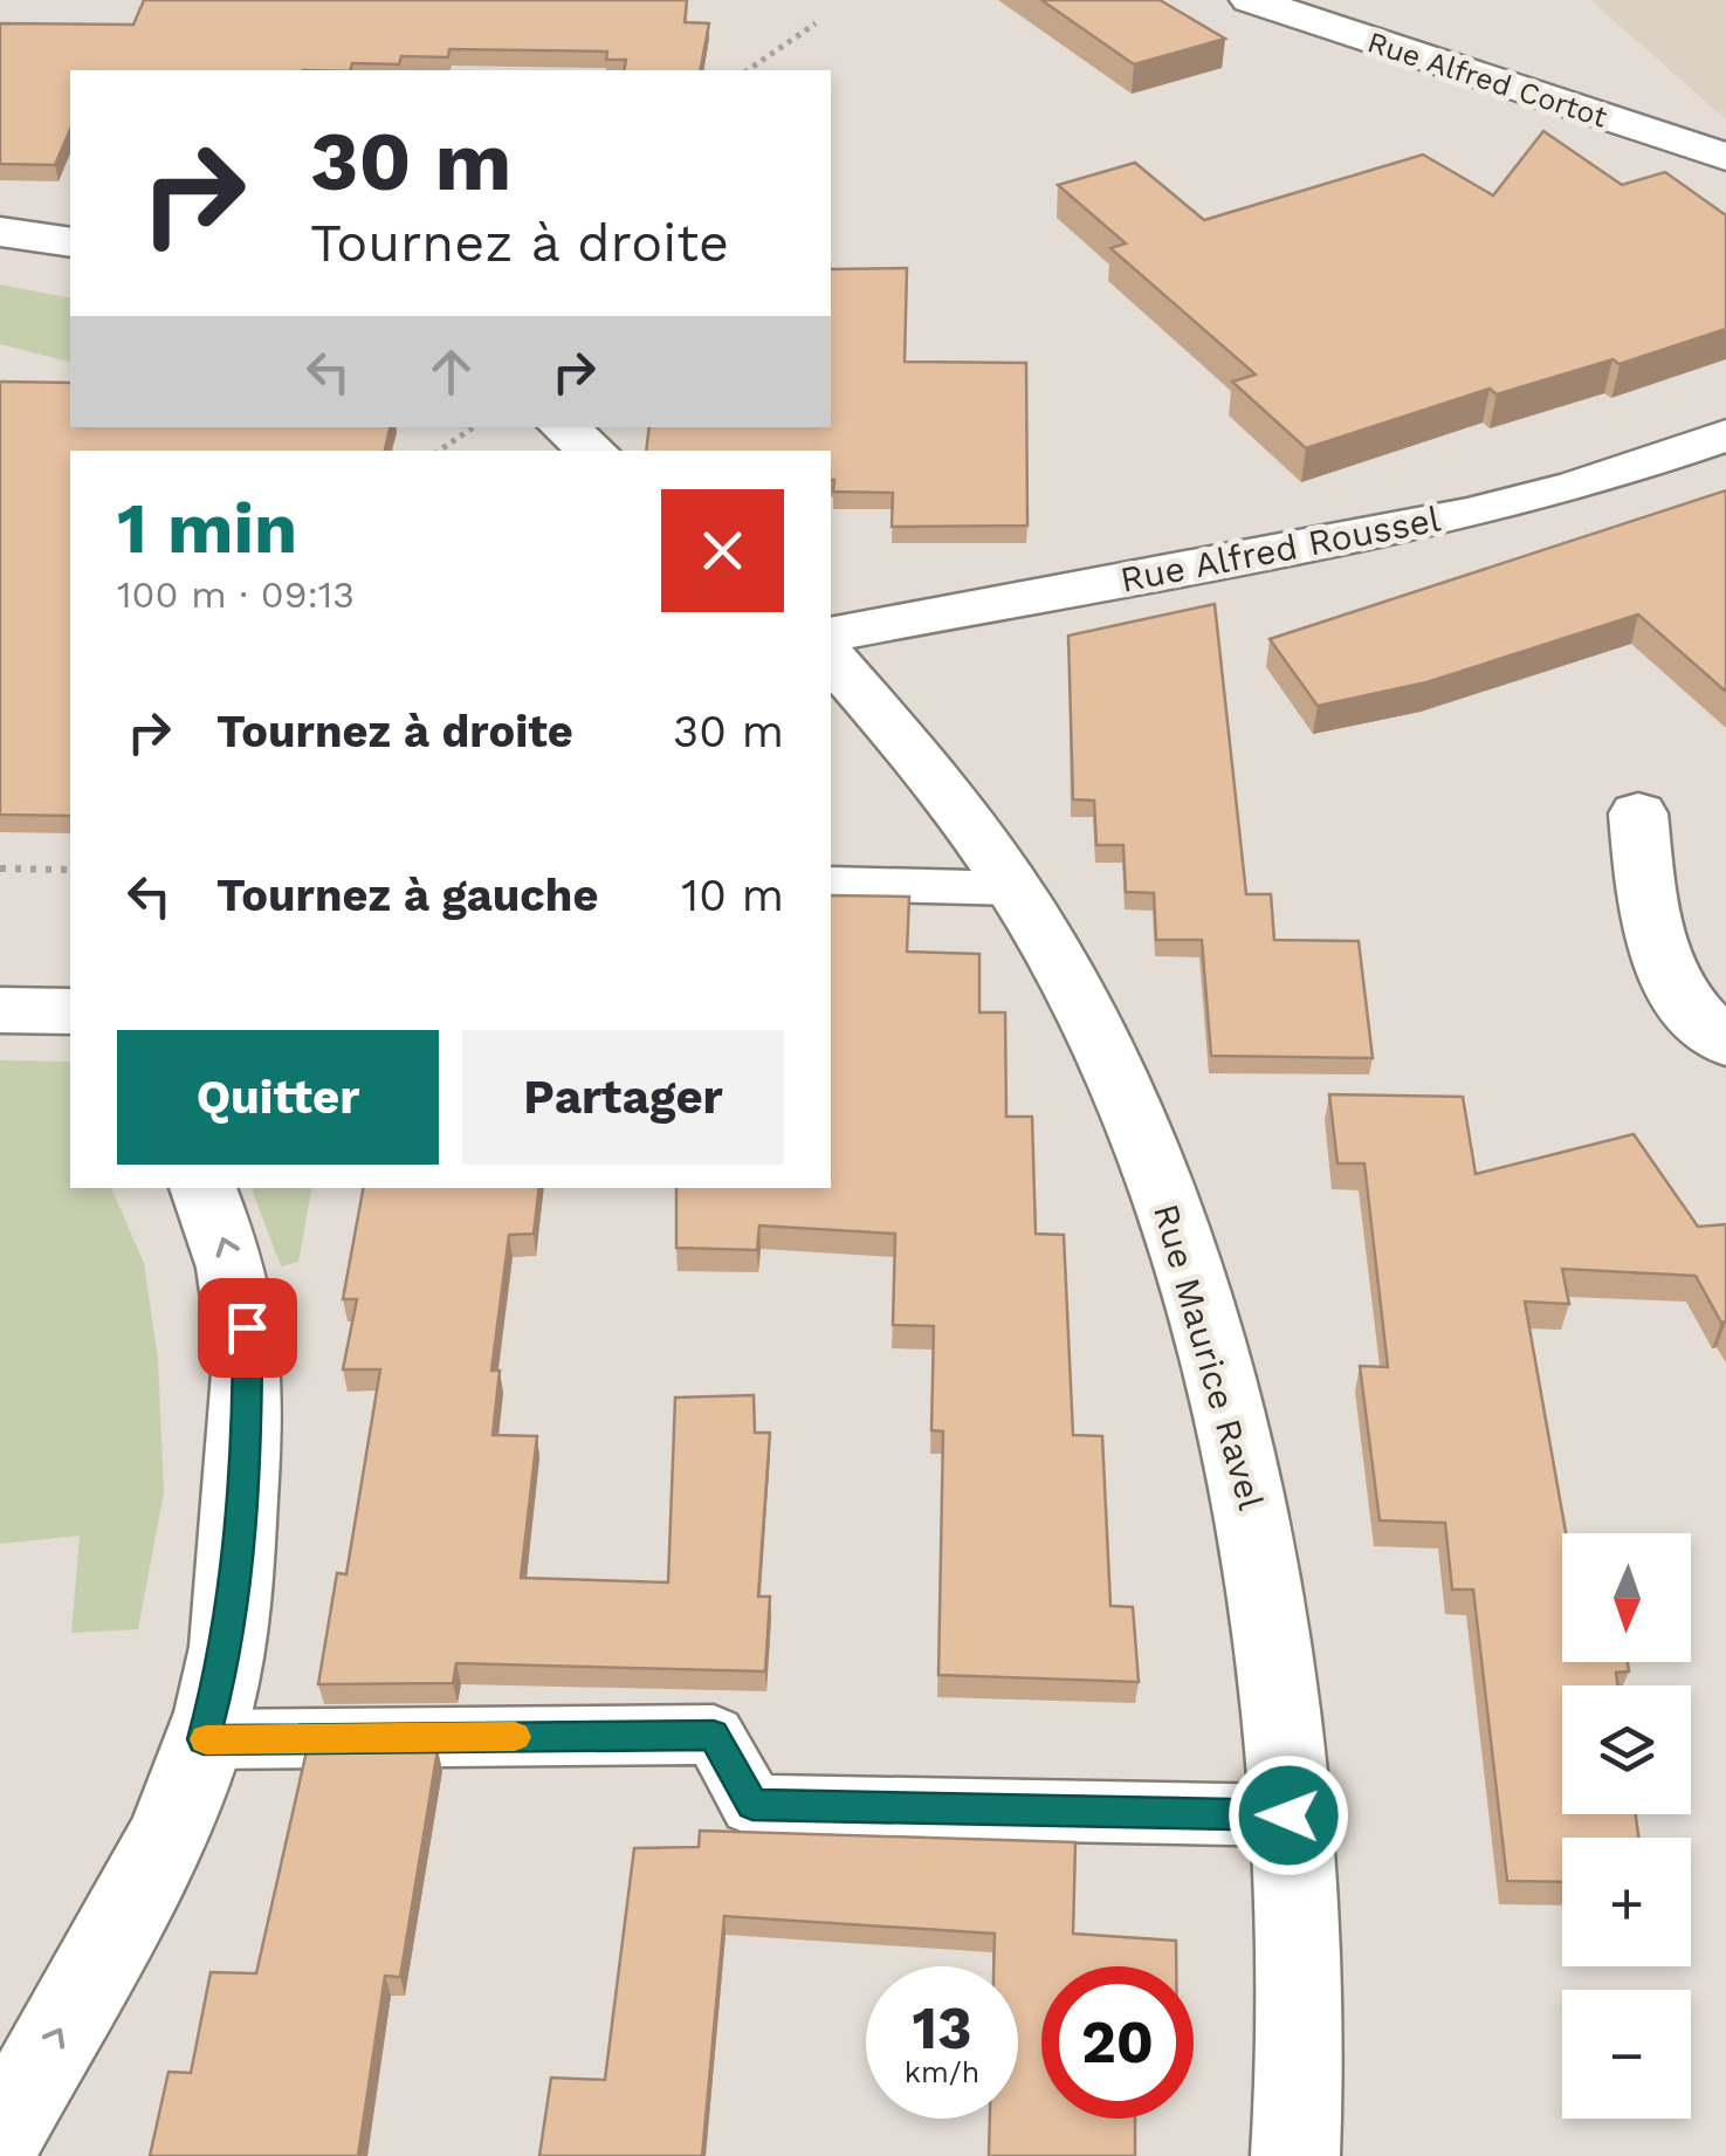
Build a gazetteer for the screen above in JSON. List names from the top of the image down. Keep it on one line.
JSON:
{"streets":{"street":["Rue Alfred Cortot","Rue Alfred Roussel","Rue Maurice Ravel"]},"north":"bottom","page":{"turn":["30 m","Tournez à droite"],"heading":["1 min","100 m · 09:13"],"list":[{"name":"Tournez à droite","value":"30 m"},{"name":"Tournez à gauche","value":"10 m"}],"buttons":["Quitter","Partager"],"map_buttons":["+","−"],"speed":"13 km/h","limit":"20"}}
